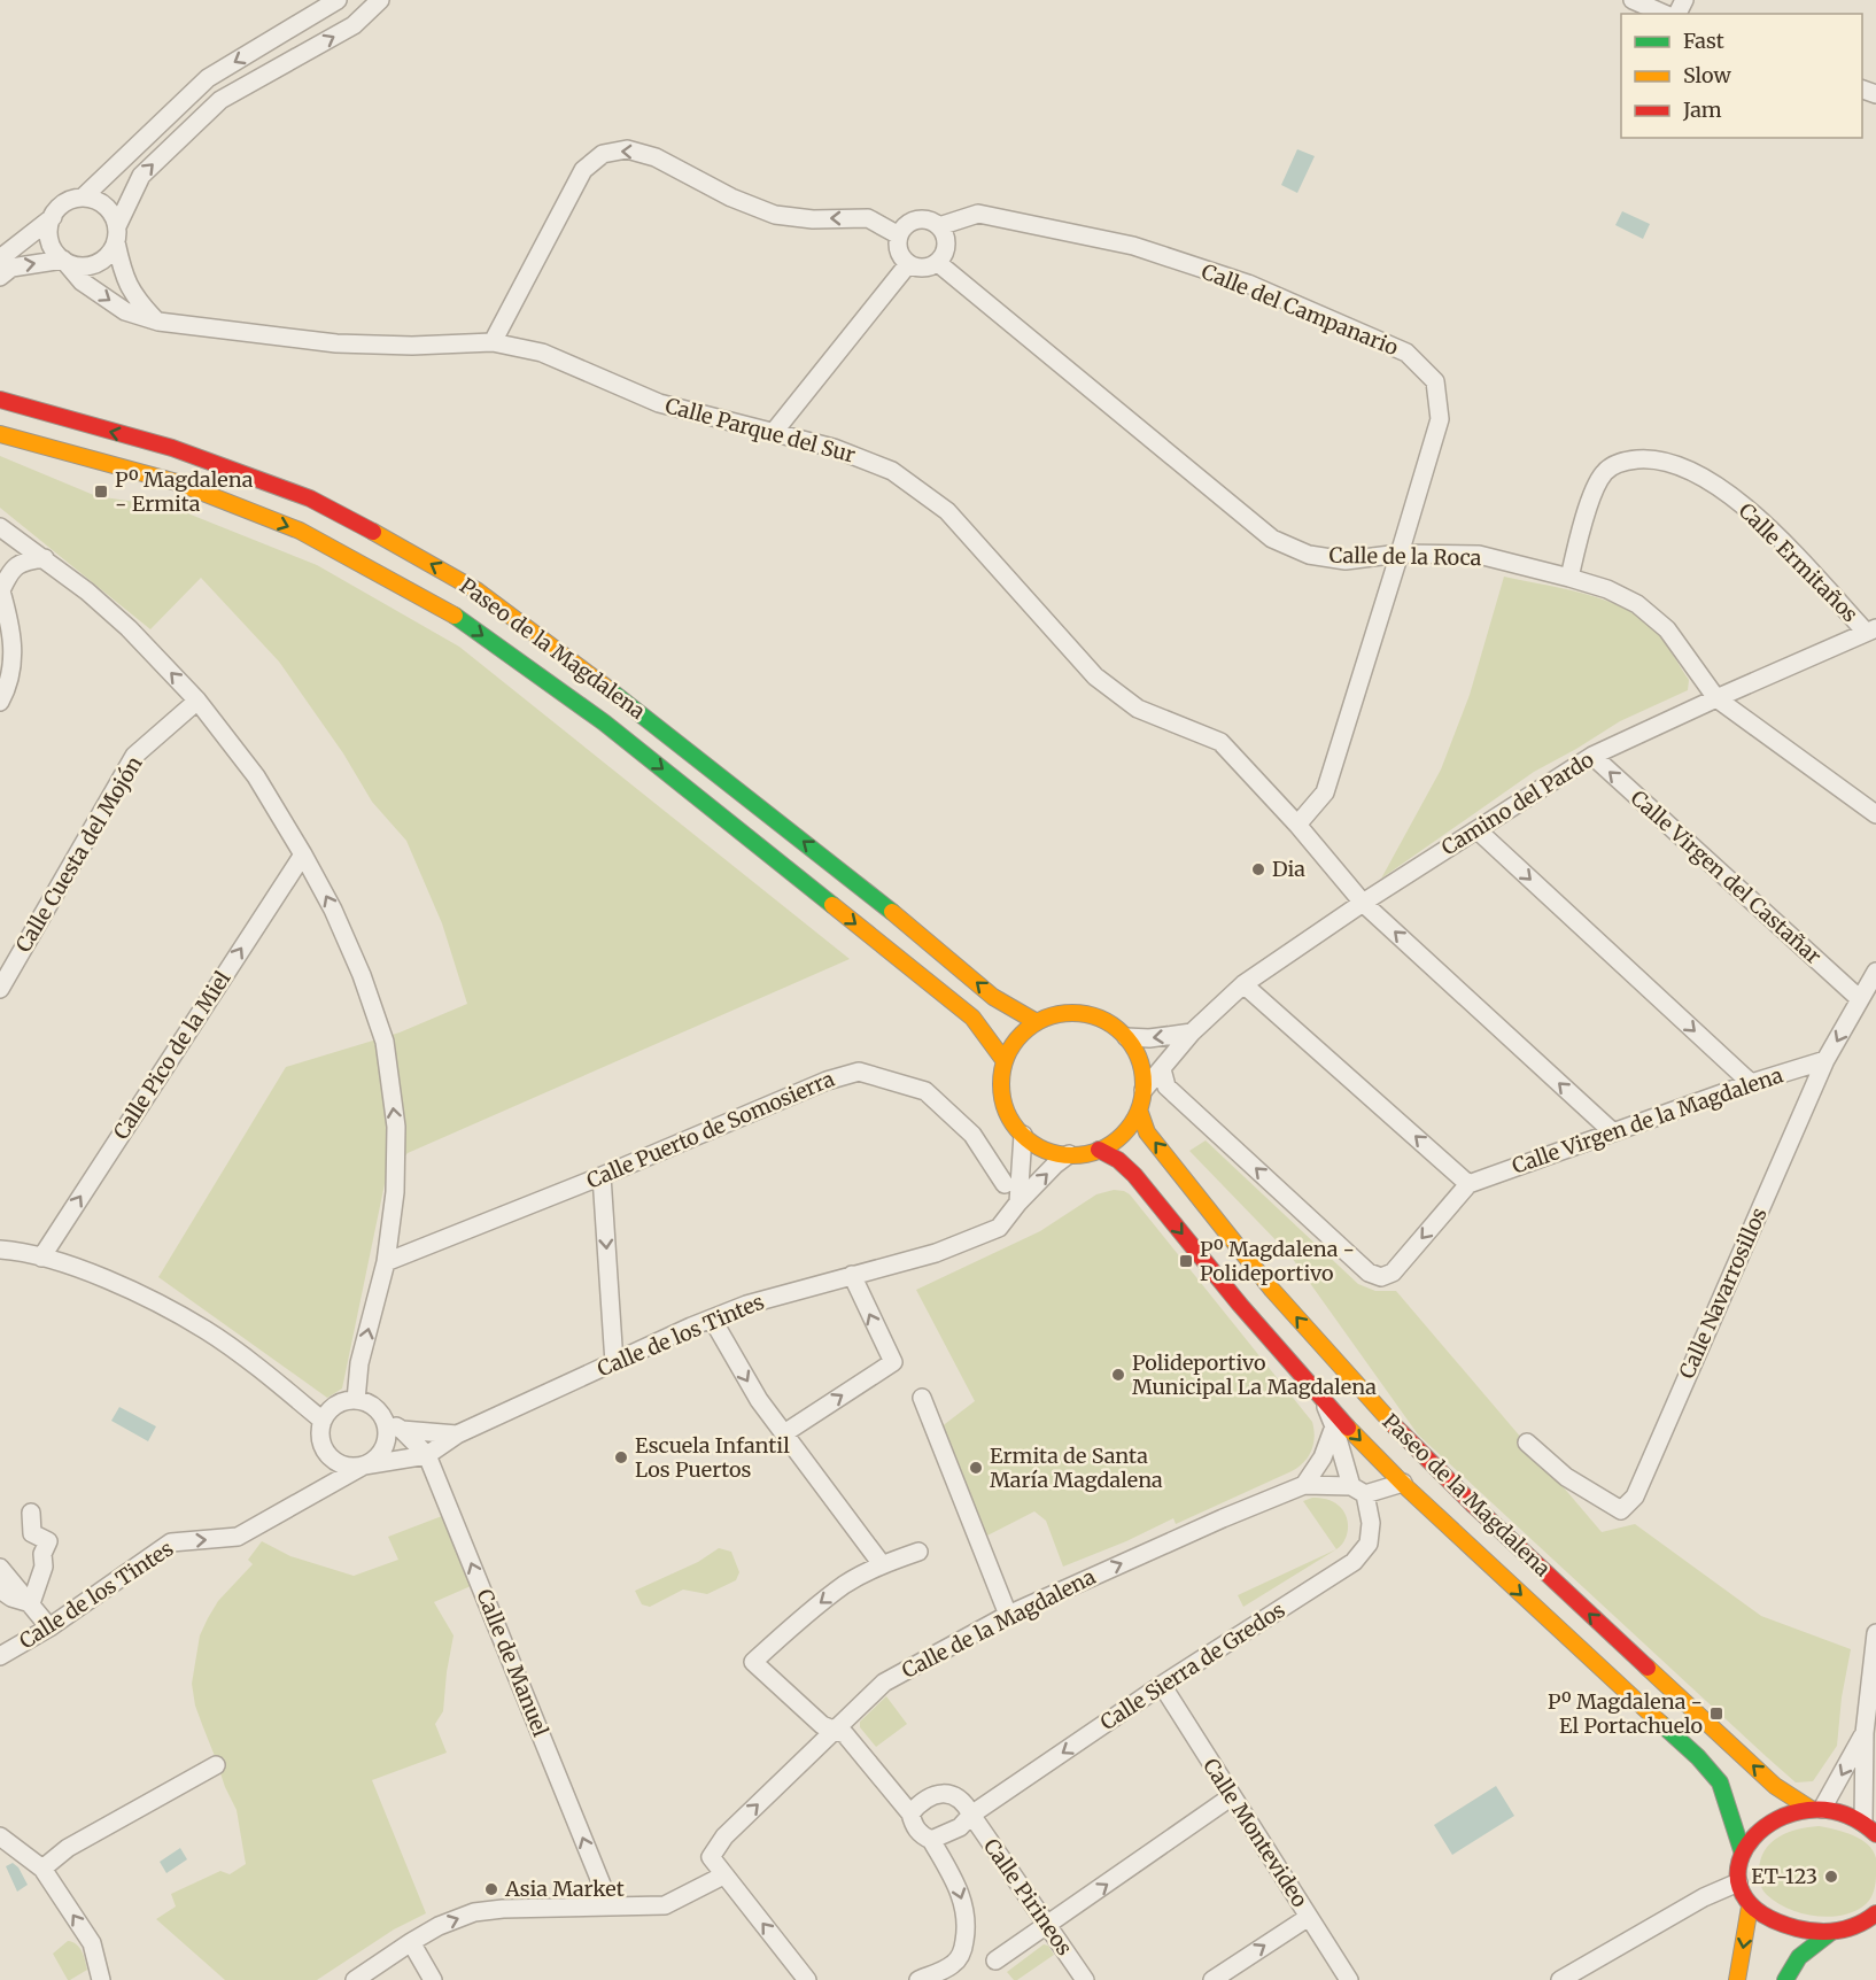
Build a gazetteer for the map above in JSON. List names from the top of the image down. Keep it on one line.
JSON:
{"streets":{"main road":["Paseo de la Magdalena"],"street":["Calle del Campanario","Calle Parque del Sur","Calle de la Roca","Calle Ermitaños","Camino del Pardo","Calle Cuesta del Mojón","Calle Virgen del Castañar","Calle Pico de la Miel","Calle Virgen de la Magdalena","Calle Puerto de Somosierra","Calle Navarrosillos","Calle de los Tintes","Calle de la Magdalena","Calle de Manuel","Calle Sierra de Gredos","Calle Montevideo","Calle Pirineos"]},"crossings":[["Calle del Campanario","Calle Parque del Sur"],["Calle del Campanario","Calle de la Roca"],["Calle Parque del Sur","Camino del Pardo"],["Calle Parque del Sur","Calle Virgen de la Magdalena"],["Calle de la Roca","Calle Ermitaños"],["Calle de la Roca","Camino del Pardo"],["Calle Ermitaños","Camino del Pardo"],["Paseo de la Magdalena","Camino del Pardo"],["Paseo de la Magdalena","Calle de los Tintes"],["Paseo de la Magdalena","Calle de la Magdalena"],["Camino del Pardo","Calle Virgen del Castañar"],["Camino del Pardo","Calle de los Tintes"],["Calle Virgen del Castañar","Calle Navarrosillos"],["Calle Virgen de la Magdalena","Calle Navarrosillos"],["Calle de los Tintes","Calle de Manuel"],["Calle de la Magdalena","Calle Sierra de Gredos"],["Calle Sierra de Gredos","Calle Montevideo"],["Calle Sierra de Gredos","Calle Pirineos"]],"one_way":["Calle Pico de la Miel","Calle de Manuel"],"places":{"transit":["Pº Magdalena - Ermita","Pº Magdalena - Polideportivo","Pº Magdalena - El Portachuelo"],"other":["Dia","Polideportivo Municipal La Magdalena","Escuela Infantil Los Puertos","Ermita de Santa María Magdalena","ET-123","Asia Market"]},"legend":["Fast","Slow","Jam"]}
